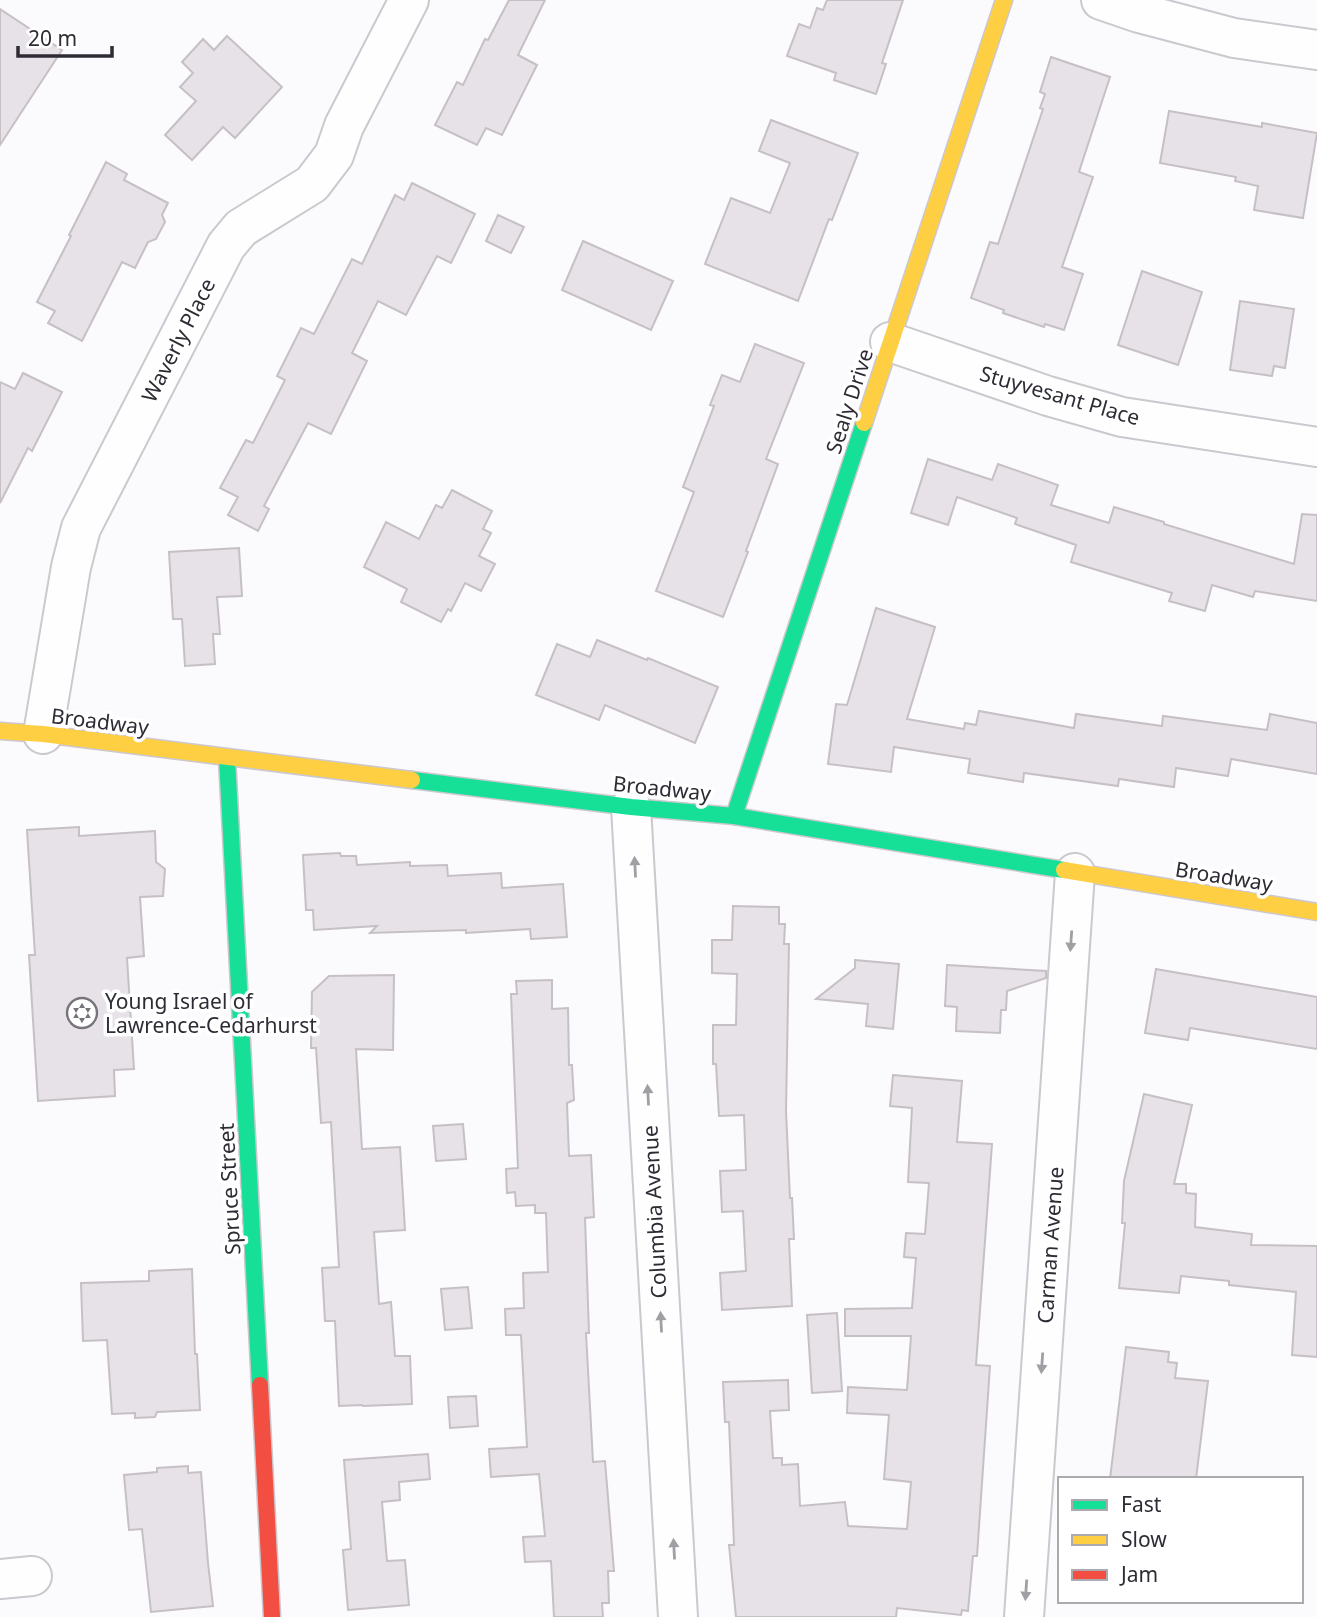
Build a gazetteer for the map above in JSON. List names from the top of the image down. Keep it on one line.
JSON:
{"streets":{"street":["Waverly Place","Stuyvesant Place","Sealy Drive","Broadway","Spruce Street","Columbia Avenue","Carman Avenue"]},"crossings":[["Waverly Place","Broadway"],["Stuyvesant Place","Sealy Drive"],["Sealy Drive","Broadway"],["Broadway","Spruce Street"],["Broadway","Columbia Avenue"],["Broadway","Carman Avenue"]],"one_way":["Columbia Avenue","Carman Avenue"],"places":{"synagogue":["Young Israel of Lawrence-Cedarhurst"]},"legend":["Fast","Slow","Jam"],"scale_bar":"20 m"}
